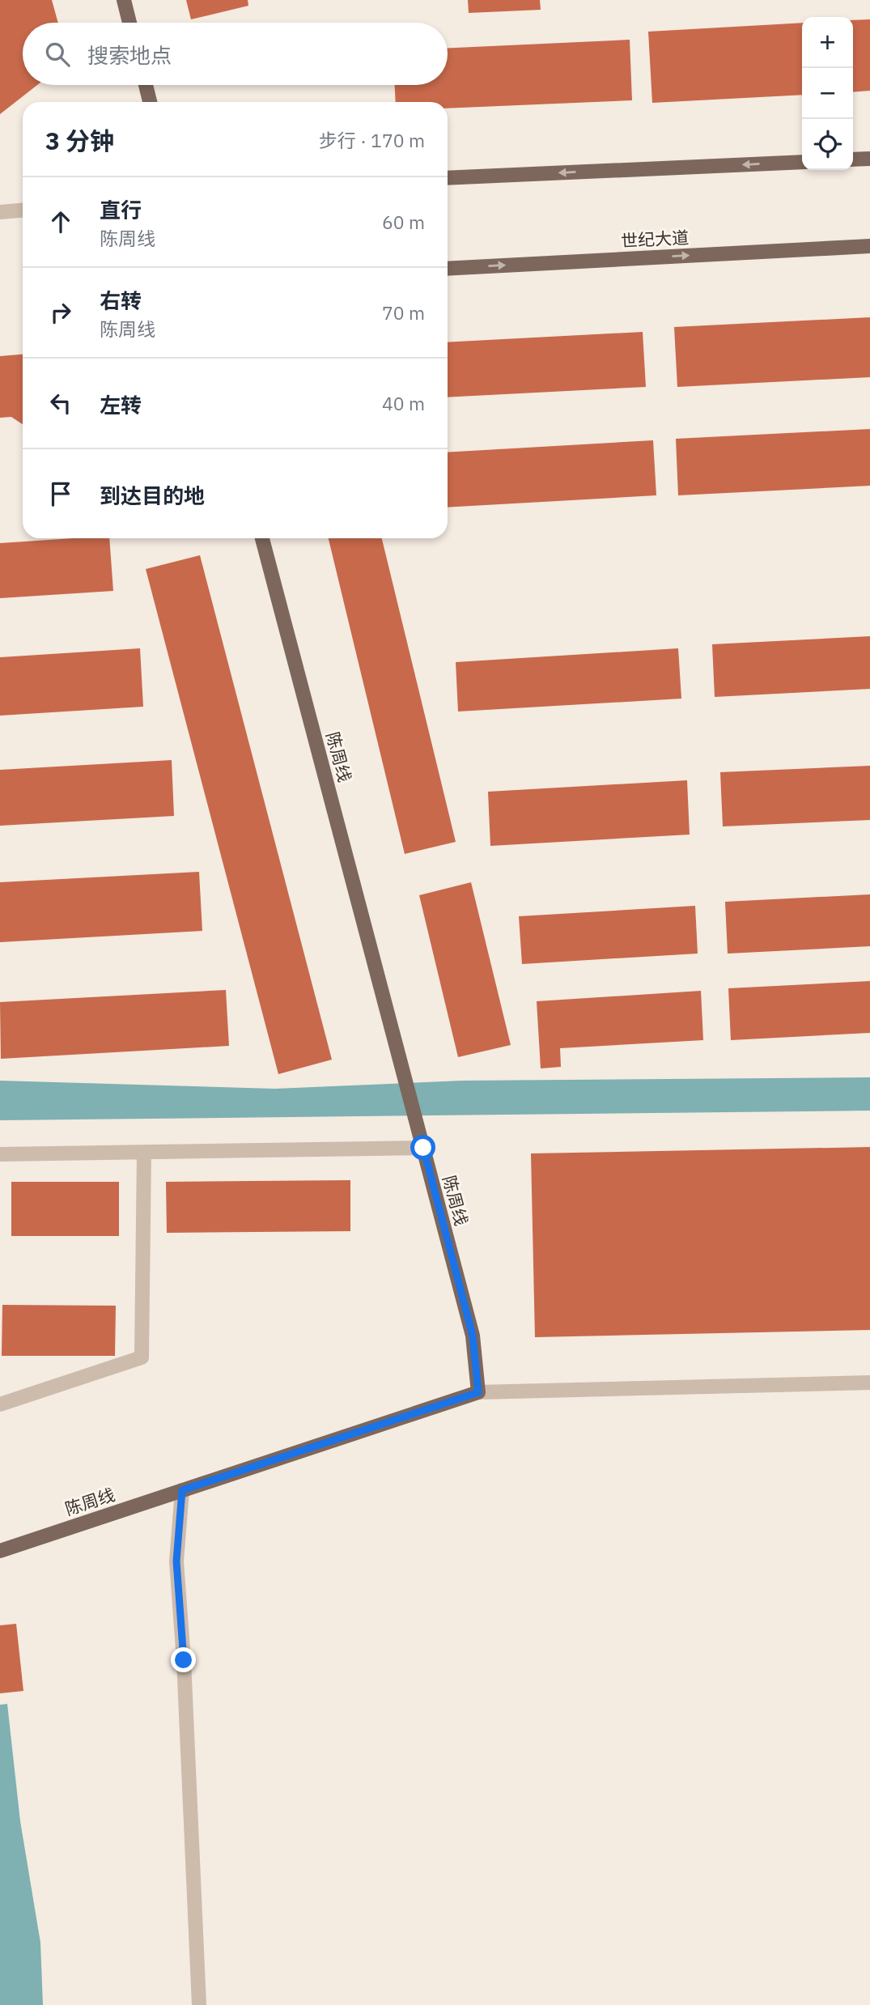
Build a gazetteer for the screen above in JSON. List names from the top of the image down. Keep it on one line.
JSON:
{"streets":{"main road":["世纪大道","陈周线"]},"page":{"map_buttons":["+","−"],"search":"搜索地点","heading":["3 分钟","步行 · 170 m"],"list":[["直行","陈周线","60 m"],["右转","陈周线","70 m"],["左转","40 m"],"到达目的地"]}}
